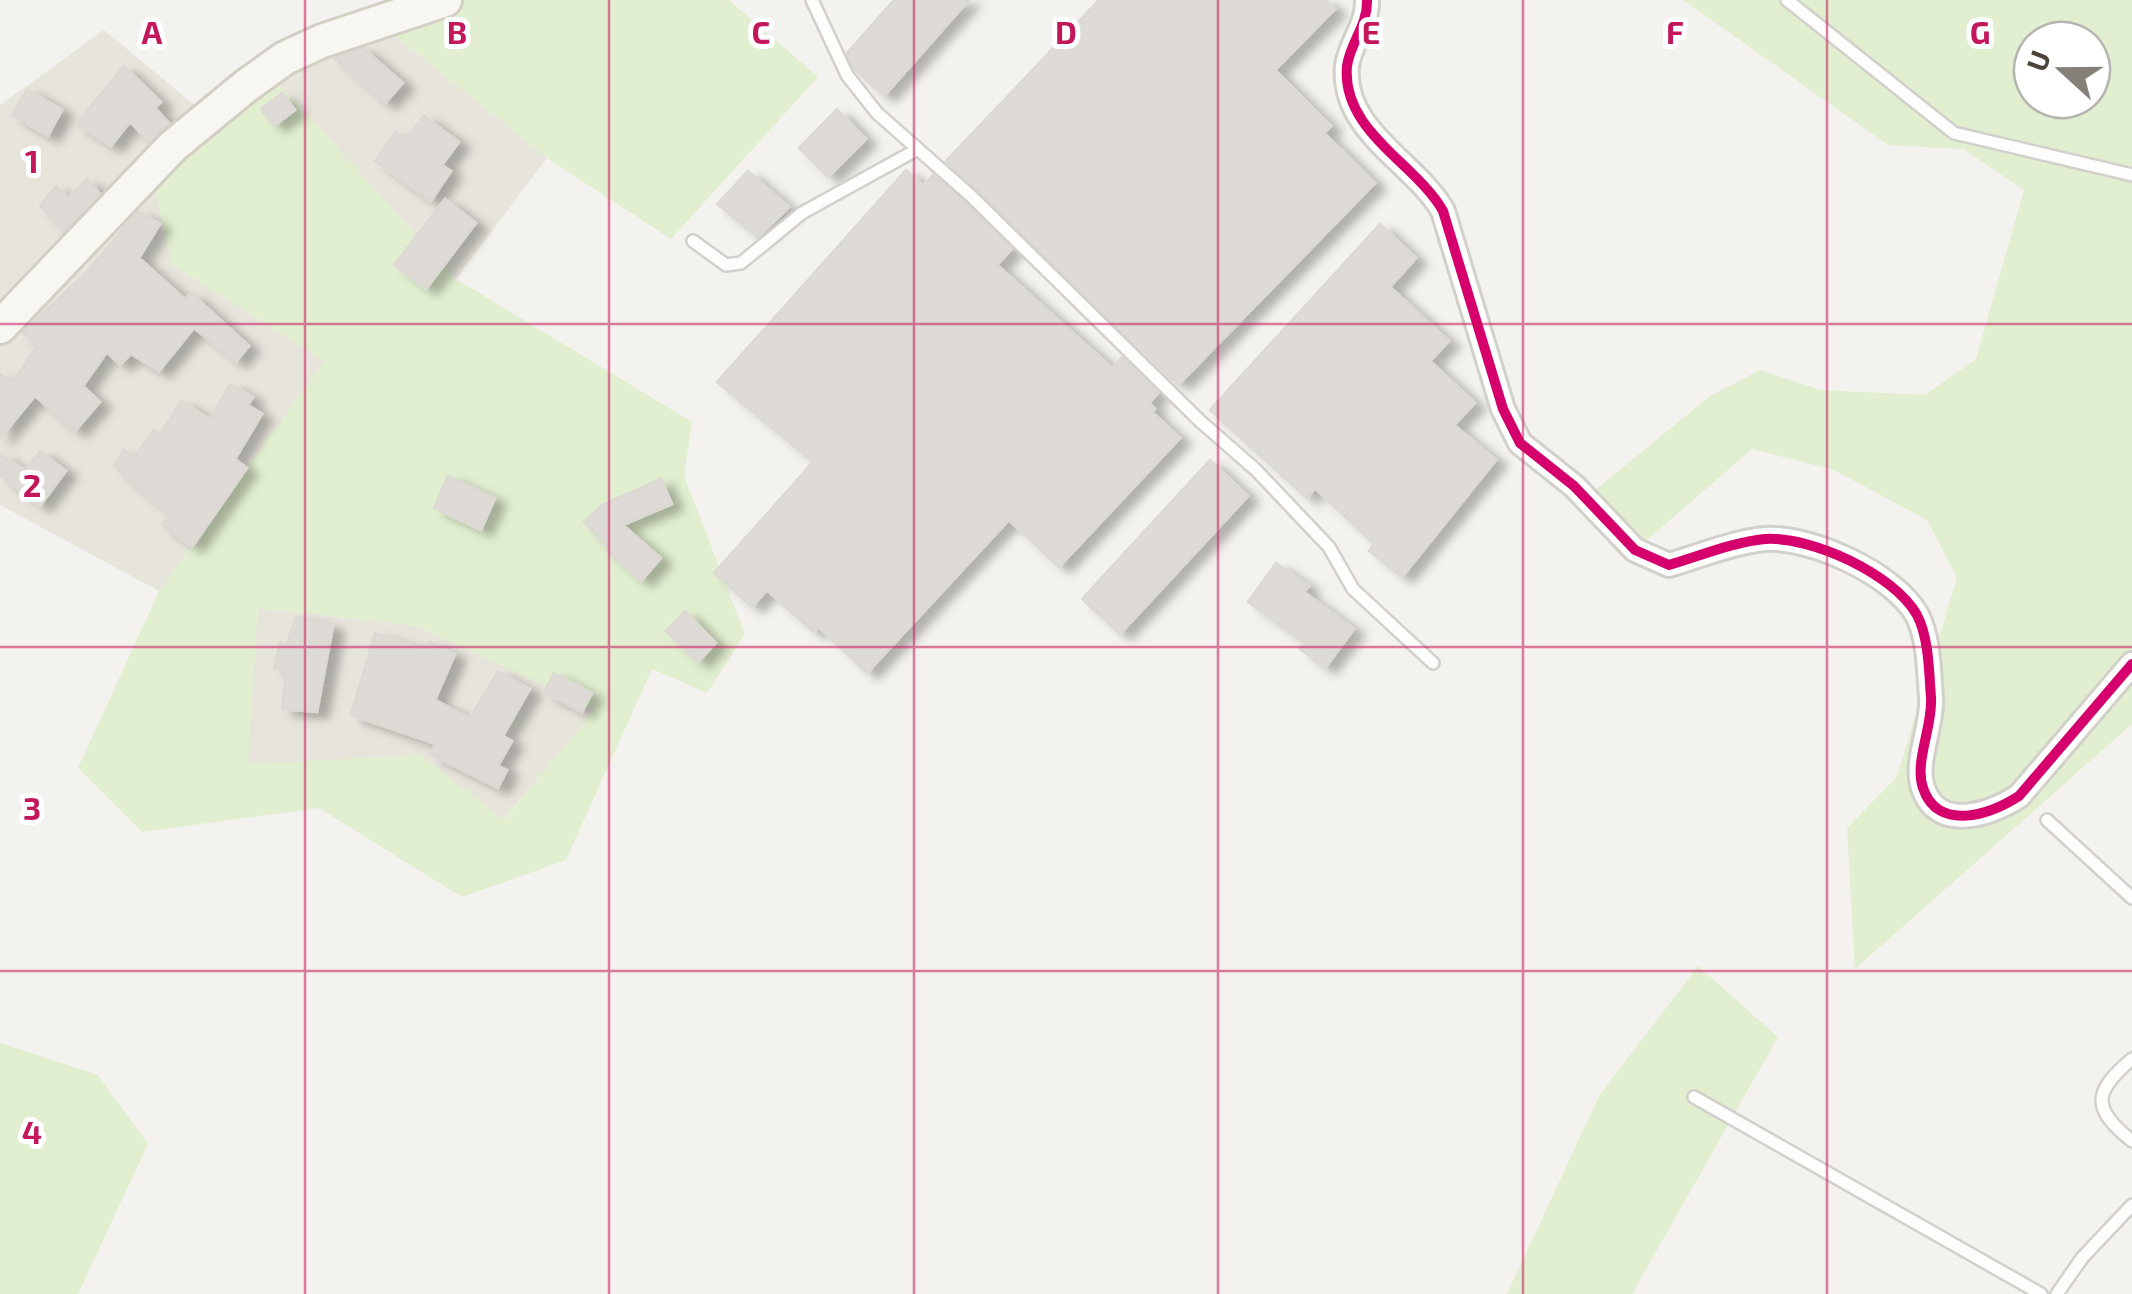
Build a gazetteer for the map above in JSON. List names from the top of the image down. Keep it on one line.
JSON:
{"north":"left","grid":{"columns":["A","B","C","D","E","F","G"],"rows":["1","2","3","4"]}}
